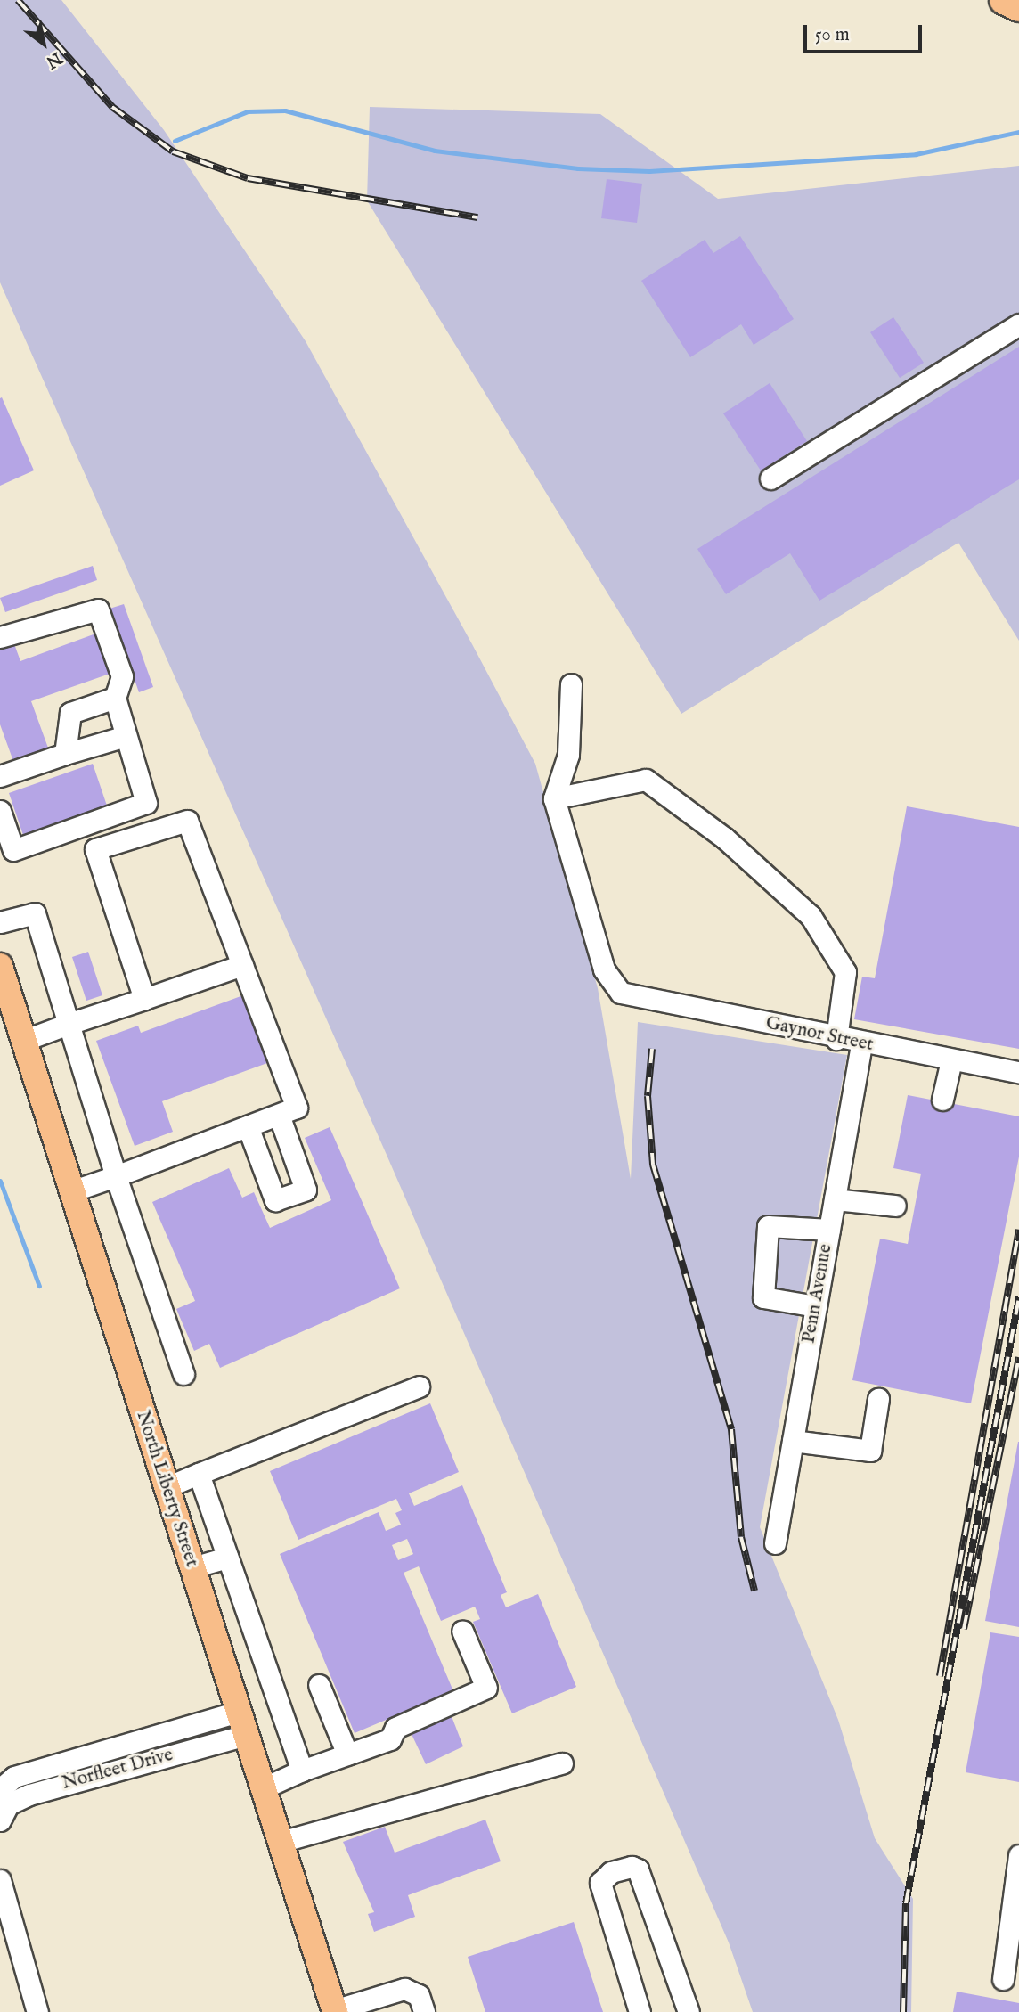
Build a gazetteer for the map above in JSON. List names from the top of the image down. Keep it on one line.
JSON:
{"streets":{"main road":["North Liberty Street"],"street":["Gaynor Street","Penn Avenue","Norfleet Drive"]},"crossings":[["Gaynor Street","Penn Avenue"],["North Liberty Street","Norfleet Drive"]],"scale_bar":"50 m","north":"bottom right"}
